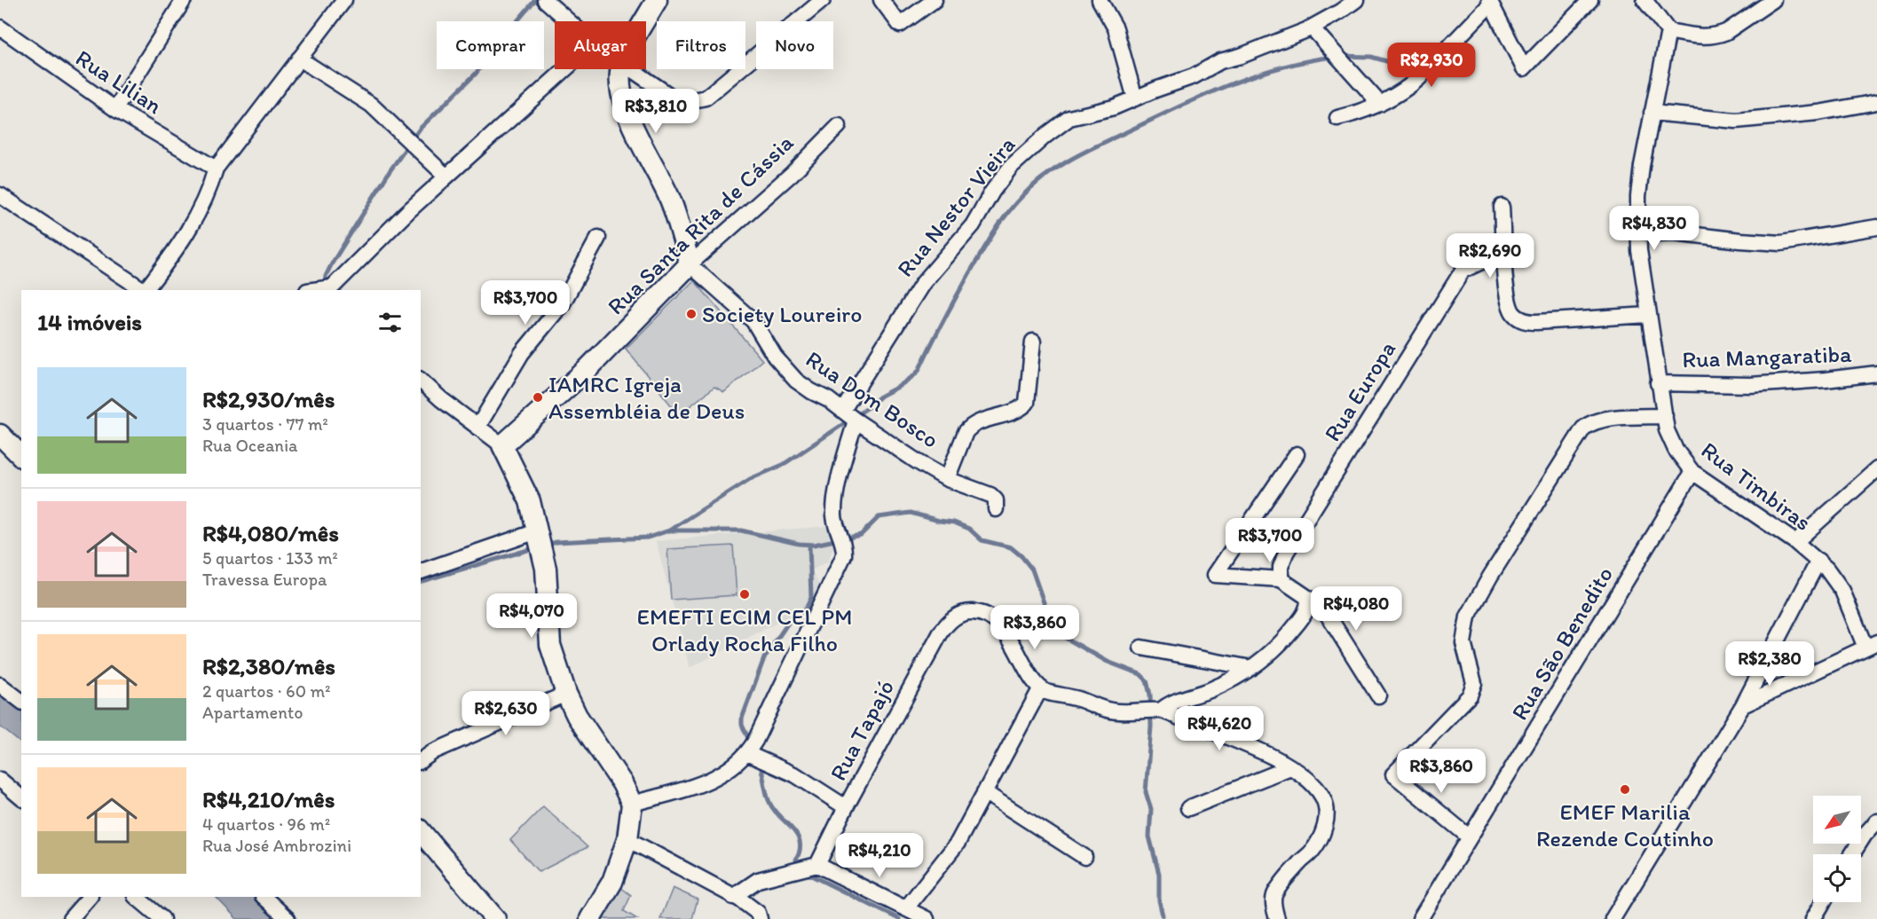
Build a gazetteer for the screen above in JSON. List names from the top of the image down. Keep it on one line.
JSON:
{"streets":{"street":["Rua Lilian","Rua Nestor Vieira","Rua Santa Rita de Cássia","Rua Mangaratiba","Rua Europa","Rua Dom Bosco","Rua Timbiras","Rua São Benedito","Rua Tapajó"]},"crossings":[["Rua Nestor Vieira","Rua Dom Bosco"],["Rua Santa Rita de Cássia","Rua Dom Bosco"],["Rua Mangaratiba","Rua Timbiras"],["Rua Timbiras","Rua São Benedito"]],"places":["Society Loureiro","IAMRC Igreja Assembléia de Deus","EMEFTI ECIM CEL PM Orlady Rocha Filho","EMEF Marilia Rezende Coutinho"],"north":"bottom left","page":{"chip":["Comprar","Alugar","Filtros","Novo"],"price":["R$2,930","R$3,810","R$4,830","R$2,690","R$3,700","R$3,700","R$4,080","R$4,070","R$3,860","R$2,380","R$2,630","R$4,620","R$3,860","R$4,210"],"heading":"14 imóveis","list":[{"name":"R$2,930/mês","note":"3 quartos · 77 m² · Rua Oceania"},{"name":"R$4,080/mês","note":"5 quartos · 133 m² · Travessa Europa"},{"name":"R$2,380/mês","note":"2 quartos · 60 m² · Apartamento"},{"name":"R$4,210/mês","note":"4 quartos · 96 m² · Rua José Ambrozini"}]}}
